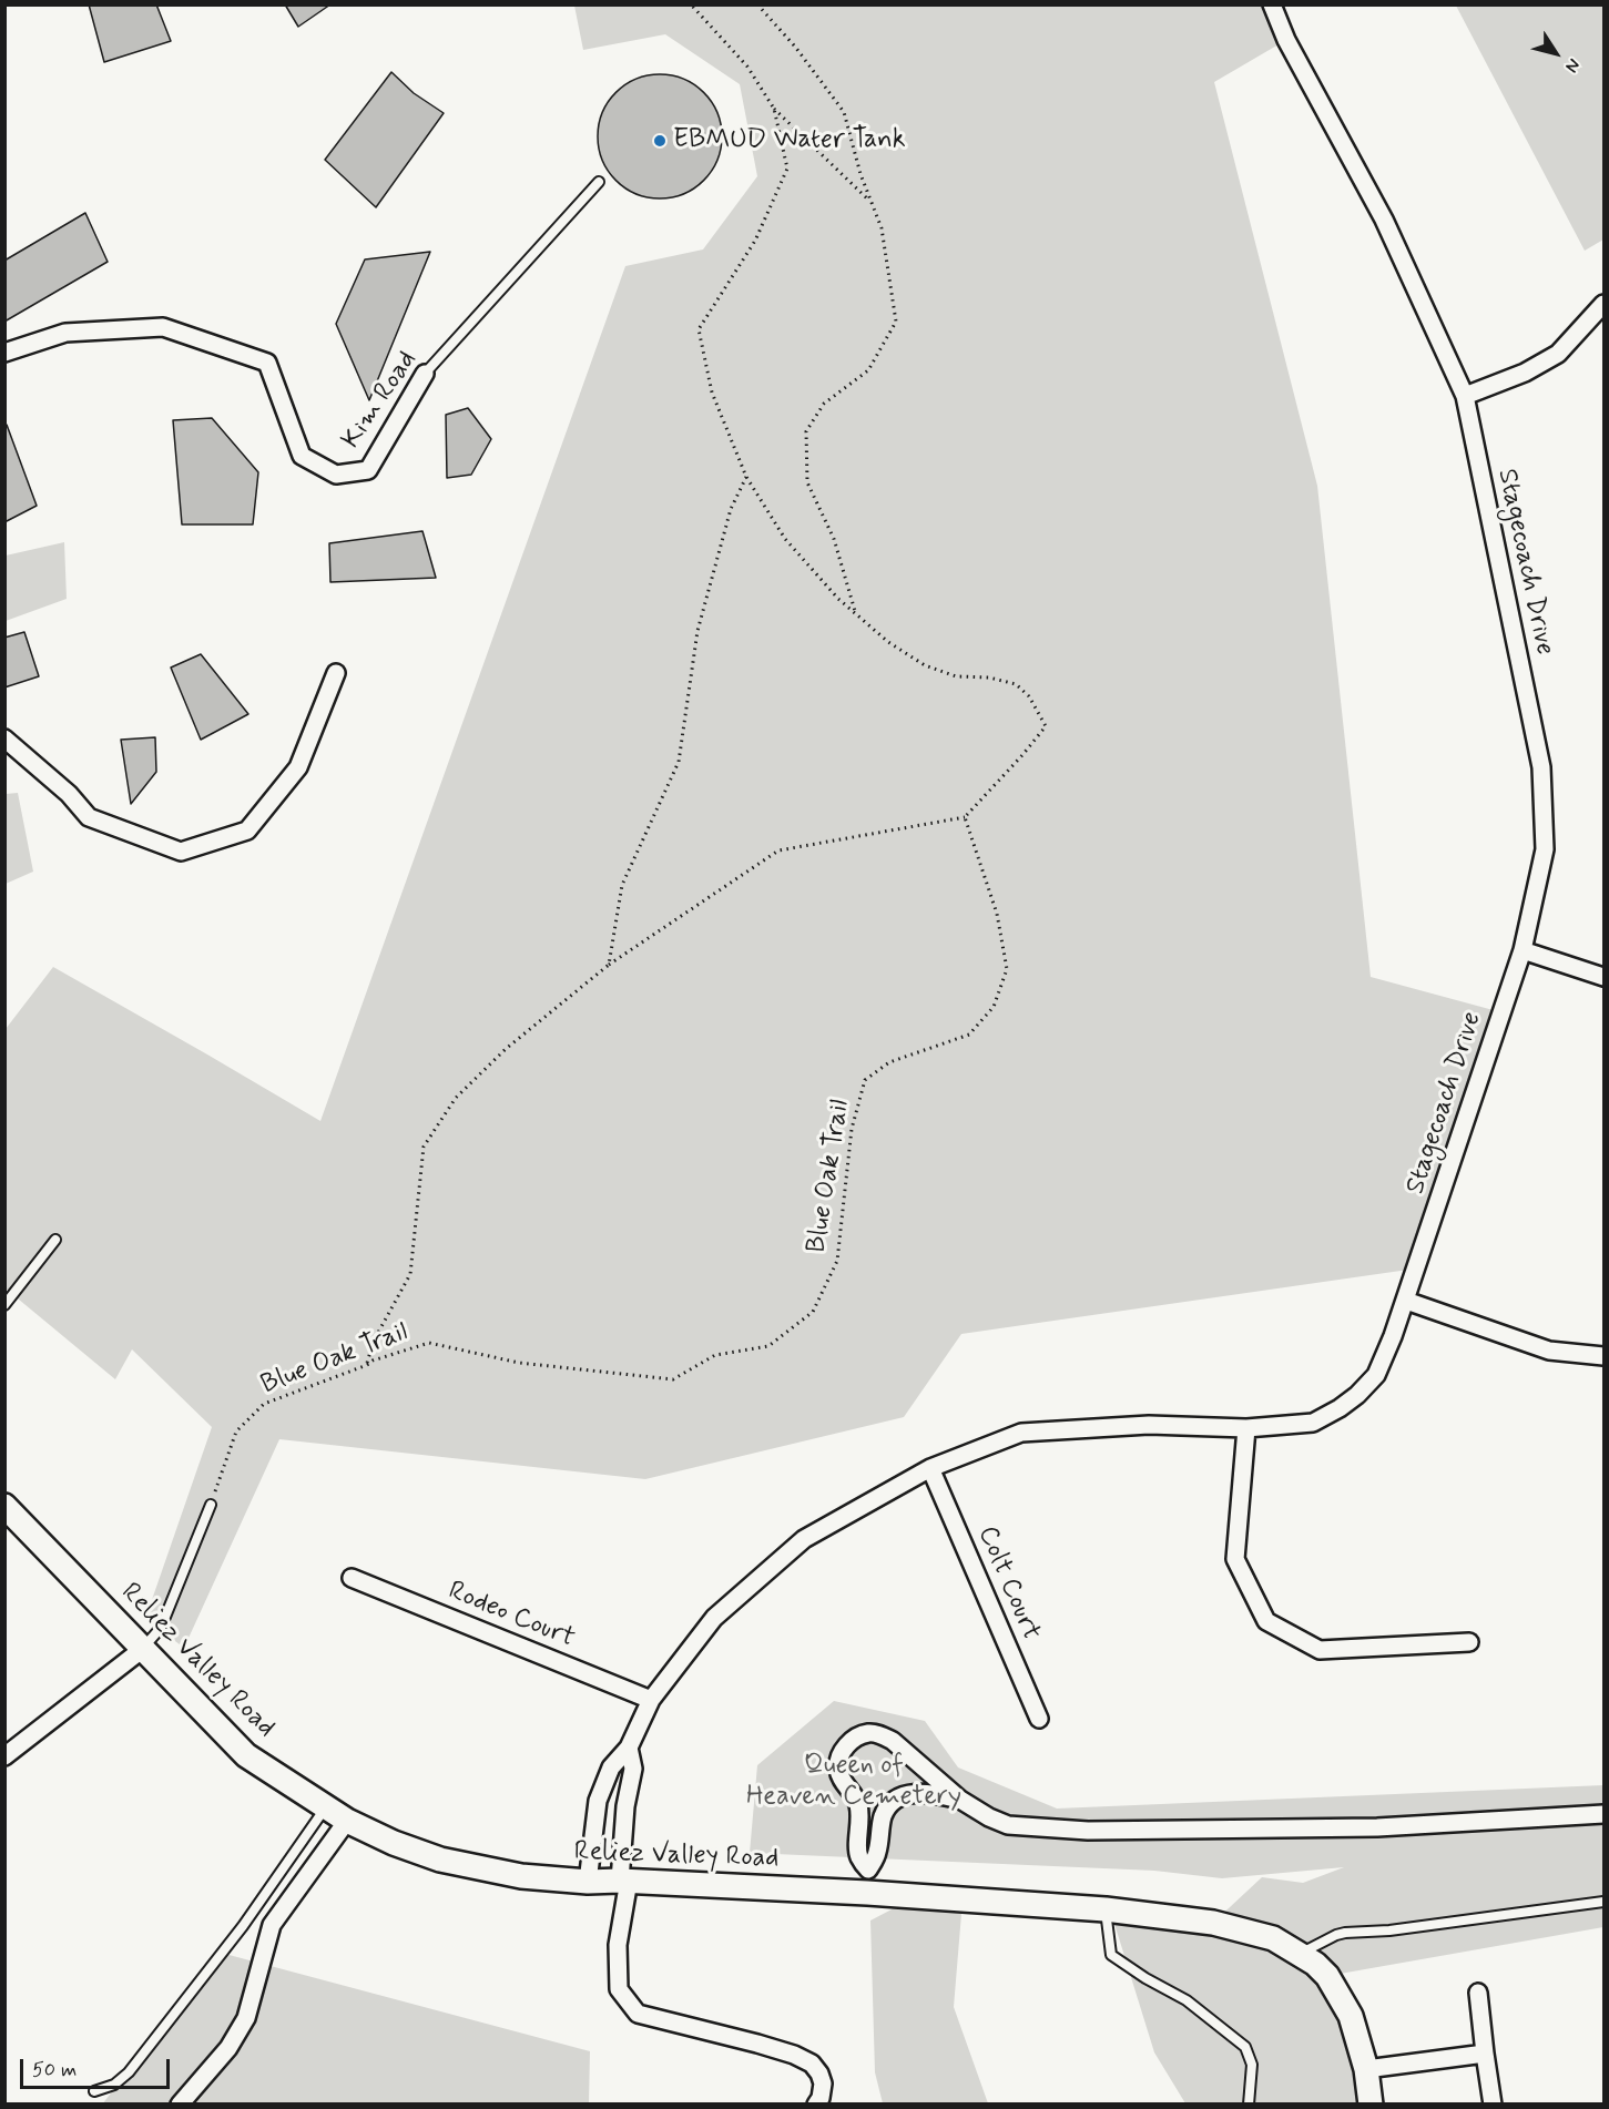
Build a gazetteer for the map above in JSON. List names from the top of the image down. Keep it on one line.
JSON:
{"streets":{"main road":["Reliez Valley Road"],"street":["Kim Road","Stagecoach Drive","Colt Court","Rodeo Court"],"path":["Blue Oak Trail"]},"crossings":[["Stagecoach Drive","Colt Court"],["Stagecoach Drive","Rodeo Court"],["Stagecoach Drive","Reliez Valley Road"]],"parks":["Queen of Heaven Cemetery"],"places":["EBMUD Water Tank"],"scale_bar":"50 m","north":"bottom right"}
